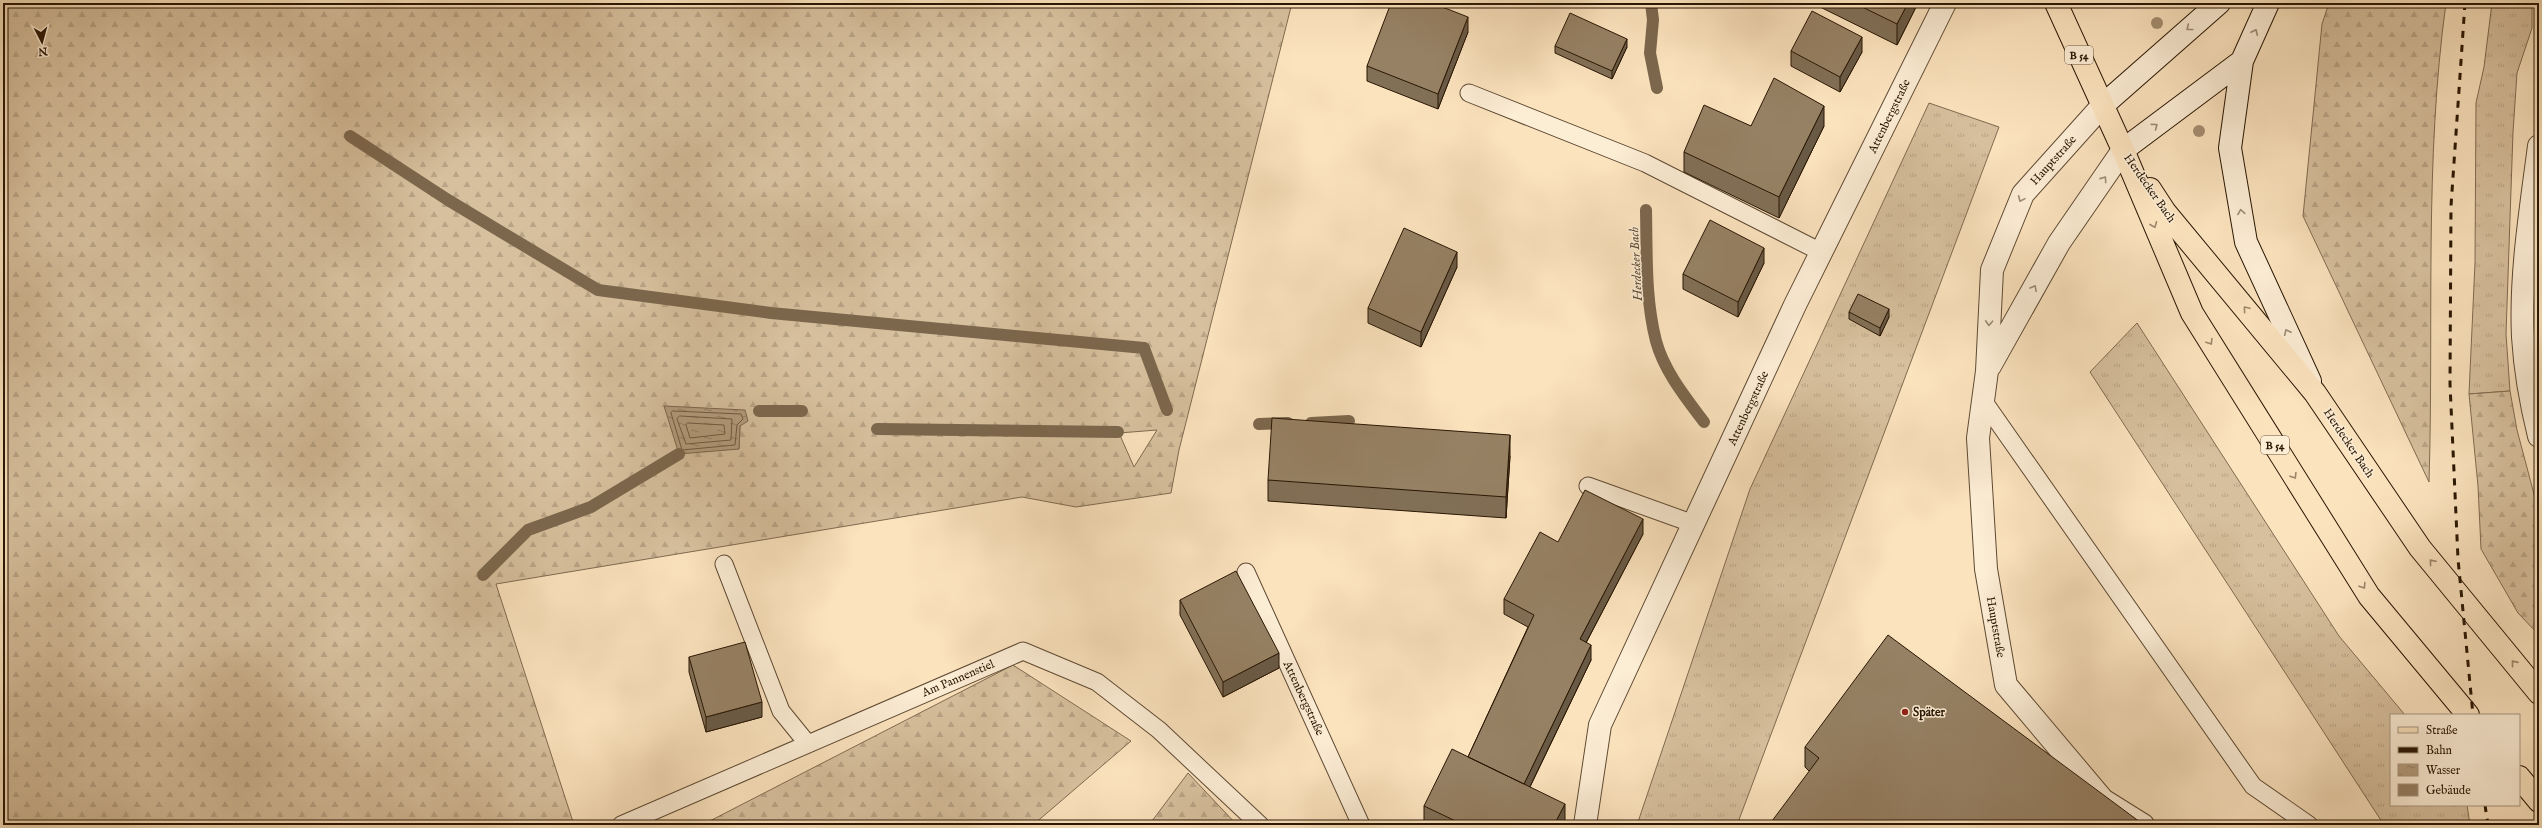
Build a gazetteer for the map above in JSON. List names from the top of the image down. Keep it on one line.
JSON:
{"streets":{"main road":["B 54","Herdecker Bach"],"street":["Attenbergstraße","Hauptstraße"],"lane":["Am Pannenstiel"]},"crossings":[["B 54","Hauptstraße"],["B 54","Herdecker Bach"],["Hauptstraße","Herdecker Bach"]],"water":["Herdecker Bach"],"places":["Später"],"legend":["Straße","Bahn","Wasser","Gebäude"],"north":"bottom"}
